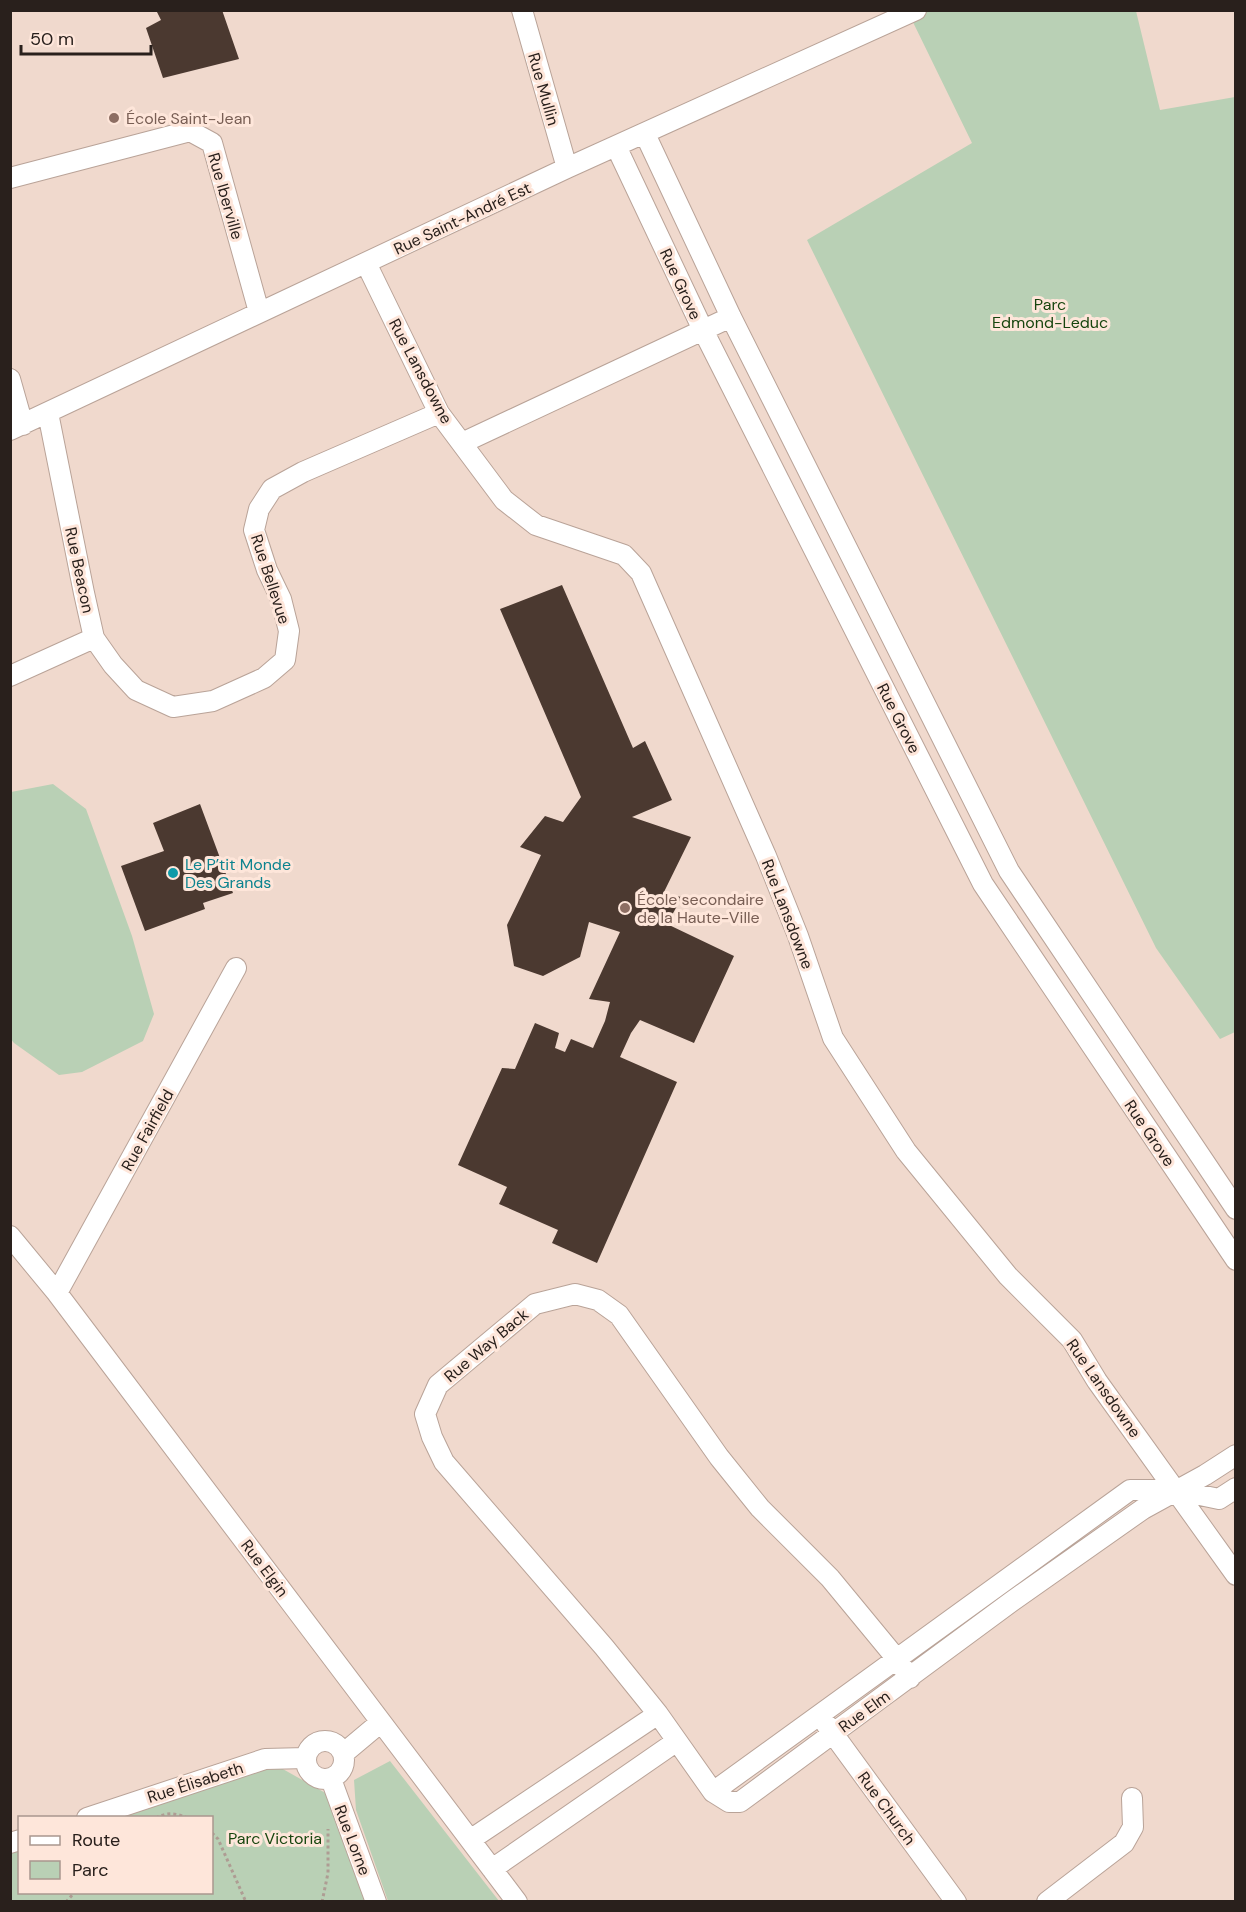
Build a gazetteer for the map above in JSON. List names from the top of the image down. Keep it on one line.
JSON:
{"streets":{"street":["Rue Mullin","Rue Iberville","Rue Saint-André Est","Rue Grove","Rue Lansdowne","Rue Beacon","Rue Bellevue","Rue Fairfield","Rue Way Back","Rue Elgin","Rue Elm","Rue Élisabeth","Rue Church","Rue Lorne"]},"crossings":[["Rue Mullin","Rue Saint-André Est"],["Rue Iberville","Rue Saint-André Est"],["Rue Saint-André Est","Rue Grove"],["Rue Saint-André Est","Rue Lansdowne"],["Rue Saint-André Est","Rue Beacon"],["Rue Lansdowne","Rue Bellevue"],["Rue Lansdowne","Rue Elm"],["Rue Beacon","Rue Bellevue"],["Rue Fairfield","Rue Elgin"],["Rue Way Back","Rue Elm"],["Rue Elm","Rue Church"],["Rue Élisabeth","Rue Lorne"]],"parks":["Parc Edmond-Leduc","Parc Victoria"],"places":["École Saint-Jean","Le P’tit Monde Des Grands","École secondaire de la Haute-Ville"],"legend":["Route","Parc"],"scale_bar":"50 m"}
